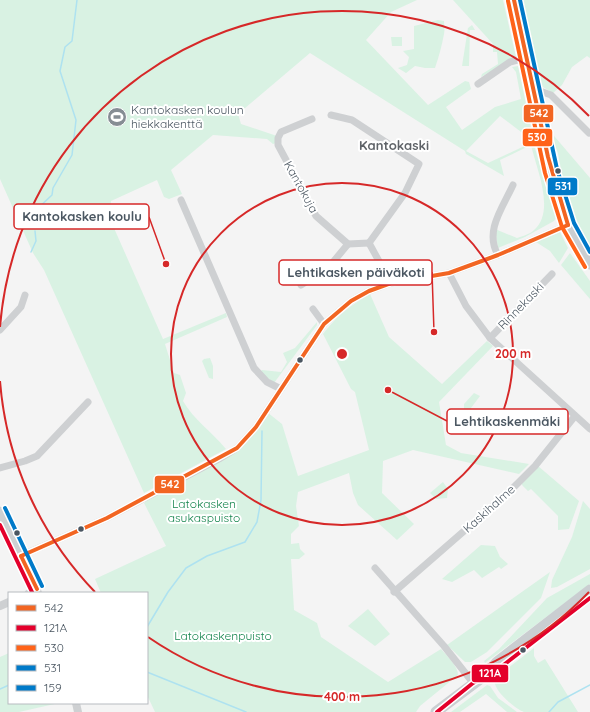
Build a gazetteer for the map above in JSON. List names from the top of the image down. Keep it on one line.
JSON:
{"streets":{"street":["Kantokuja","Rinnekaski","Kaskihalme"]},"districts":["Kantokaski"],"parks":["Latokasken asukaspuisto","Latokaskenpuisto"],"places":{"sports":["Kantokasken koulun hiekkakenttä"],"other":["Kantokasken koulu","Lehtikasken päiväkoti","Lehtikaskenmäki"]},"lines":["transit line 542","transit line 531","transit line 530","transit line 159","transit line 121A"],"legend":["542","121A","530","531","159"],"rings":["200 m","400 m"]}
